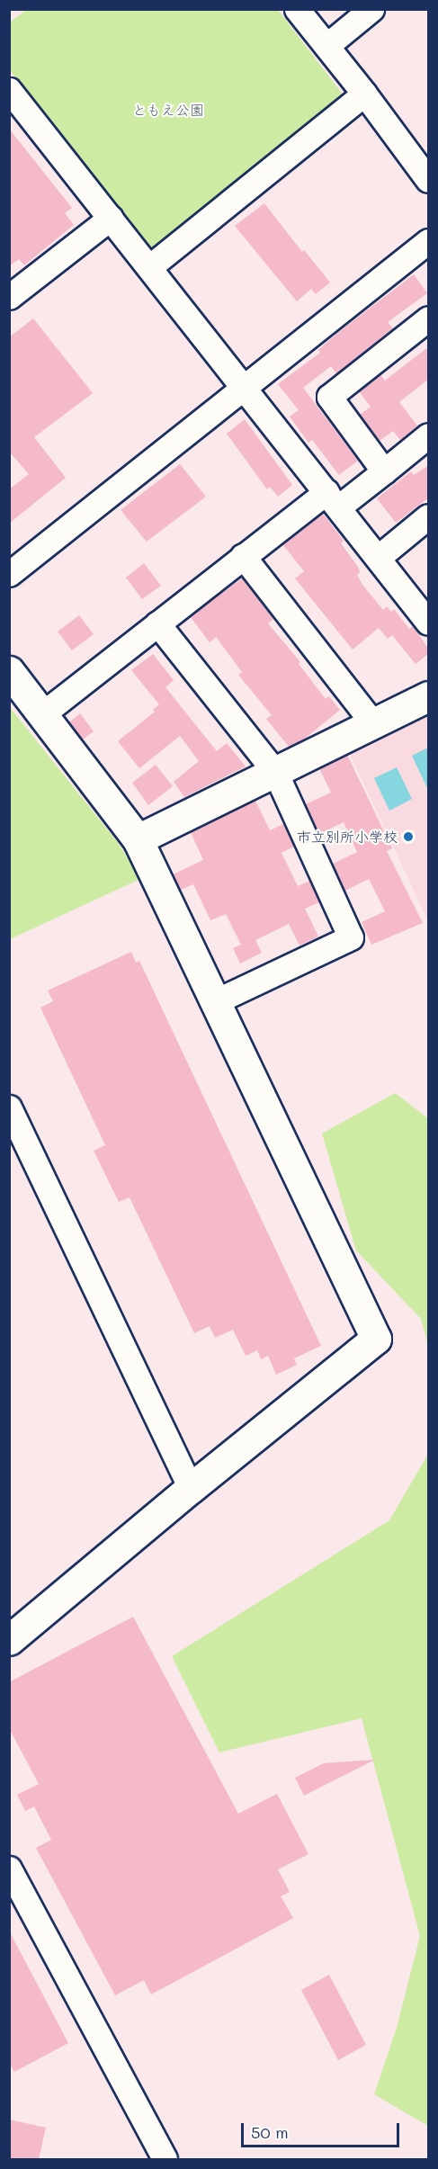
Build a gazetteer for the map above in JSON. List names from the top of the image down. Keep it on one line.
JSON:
{"parks":["ともえ公園"],"places":["市立別所小学校"],"scale_bar":"50 m"}
